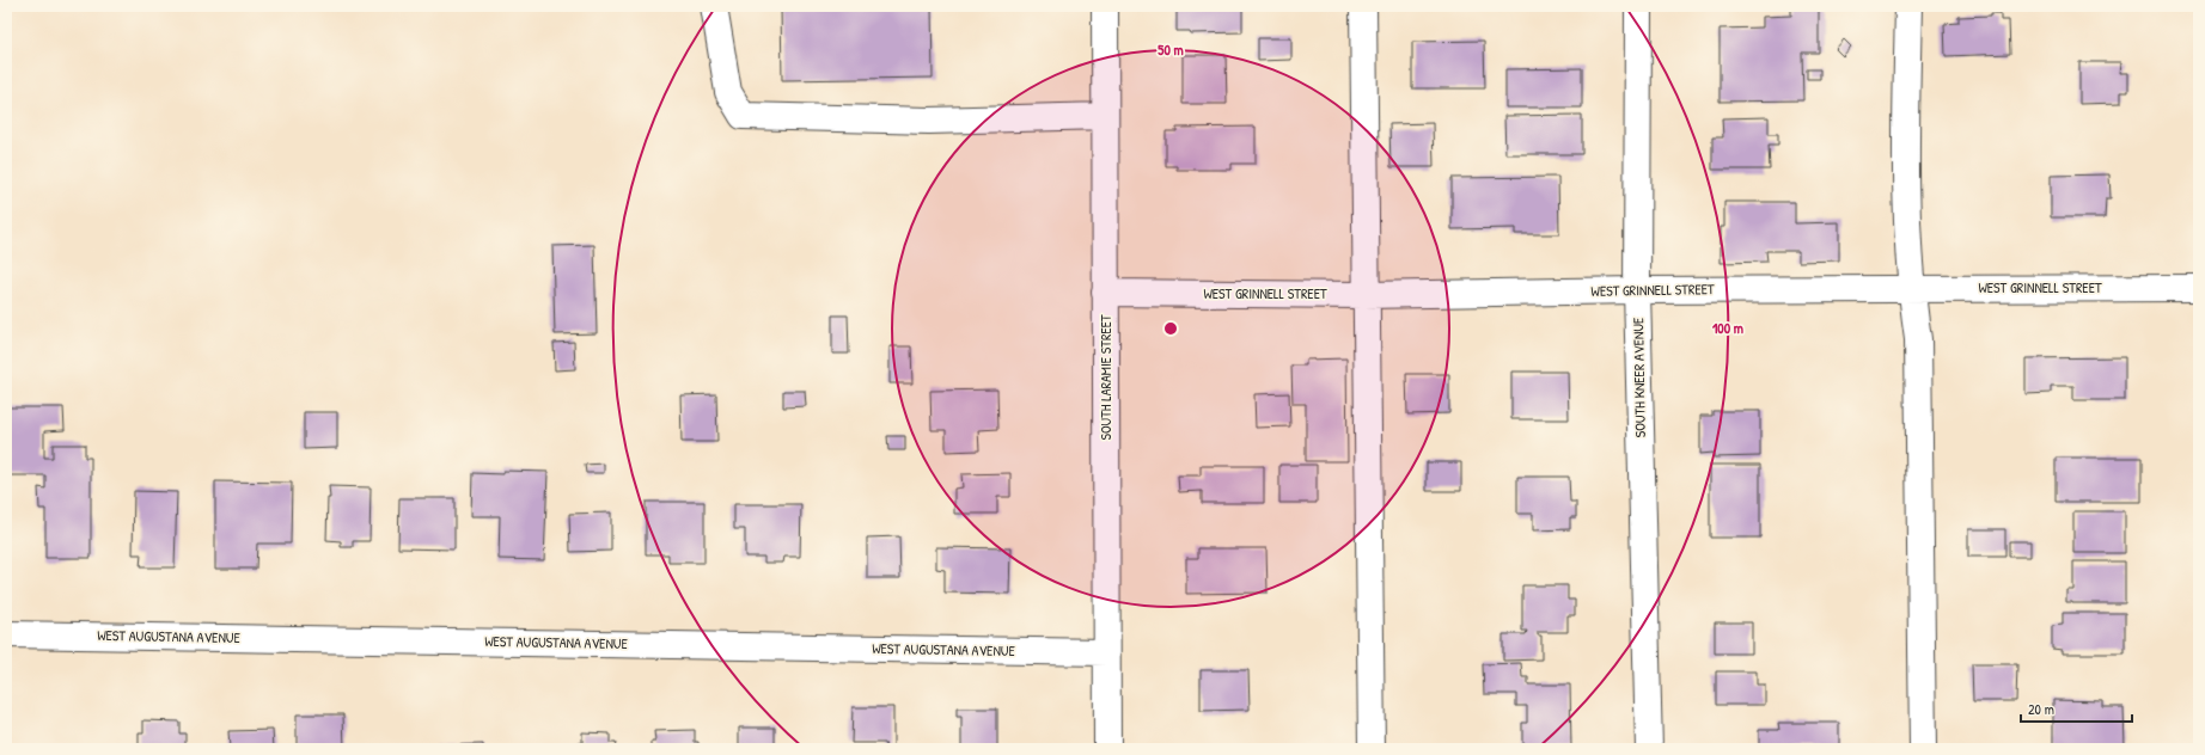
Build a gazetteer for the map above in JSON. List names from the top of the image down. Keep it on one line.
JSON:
{"streets":{"street":["WEST GRINNELL STREET","SOUTH LARAMIE STREET","SOUTH KNEER AVENUE","WEST AUGUSTANA AVENUE"]},"crossings":[["WEST GRINNELL STREET","SOUTH LARAMIE STREET"],["WEST GRINNELL STREET","SOUTH KNEER AVENUE"],["SOUTH LARAMIE STREET","WEST AUGUSTANA AVENUE"]],"scale_bar":"20 m","rings":["50 m","100 m"]}
